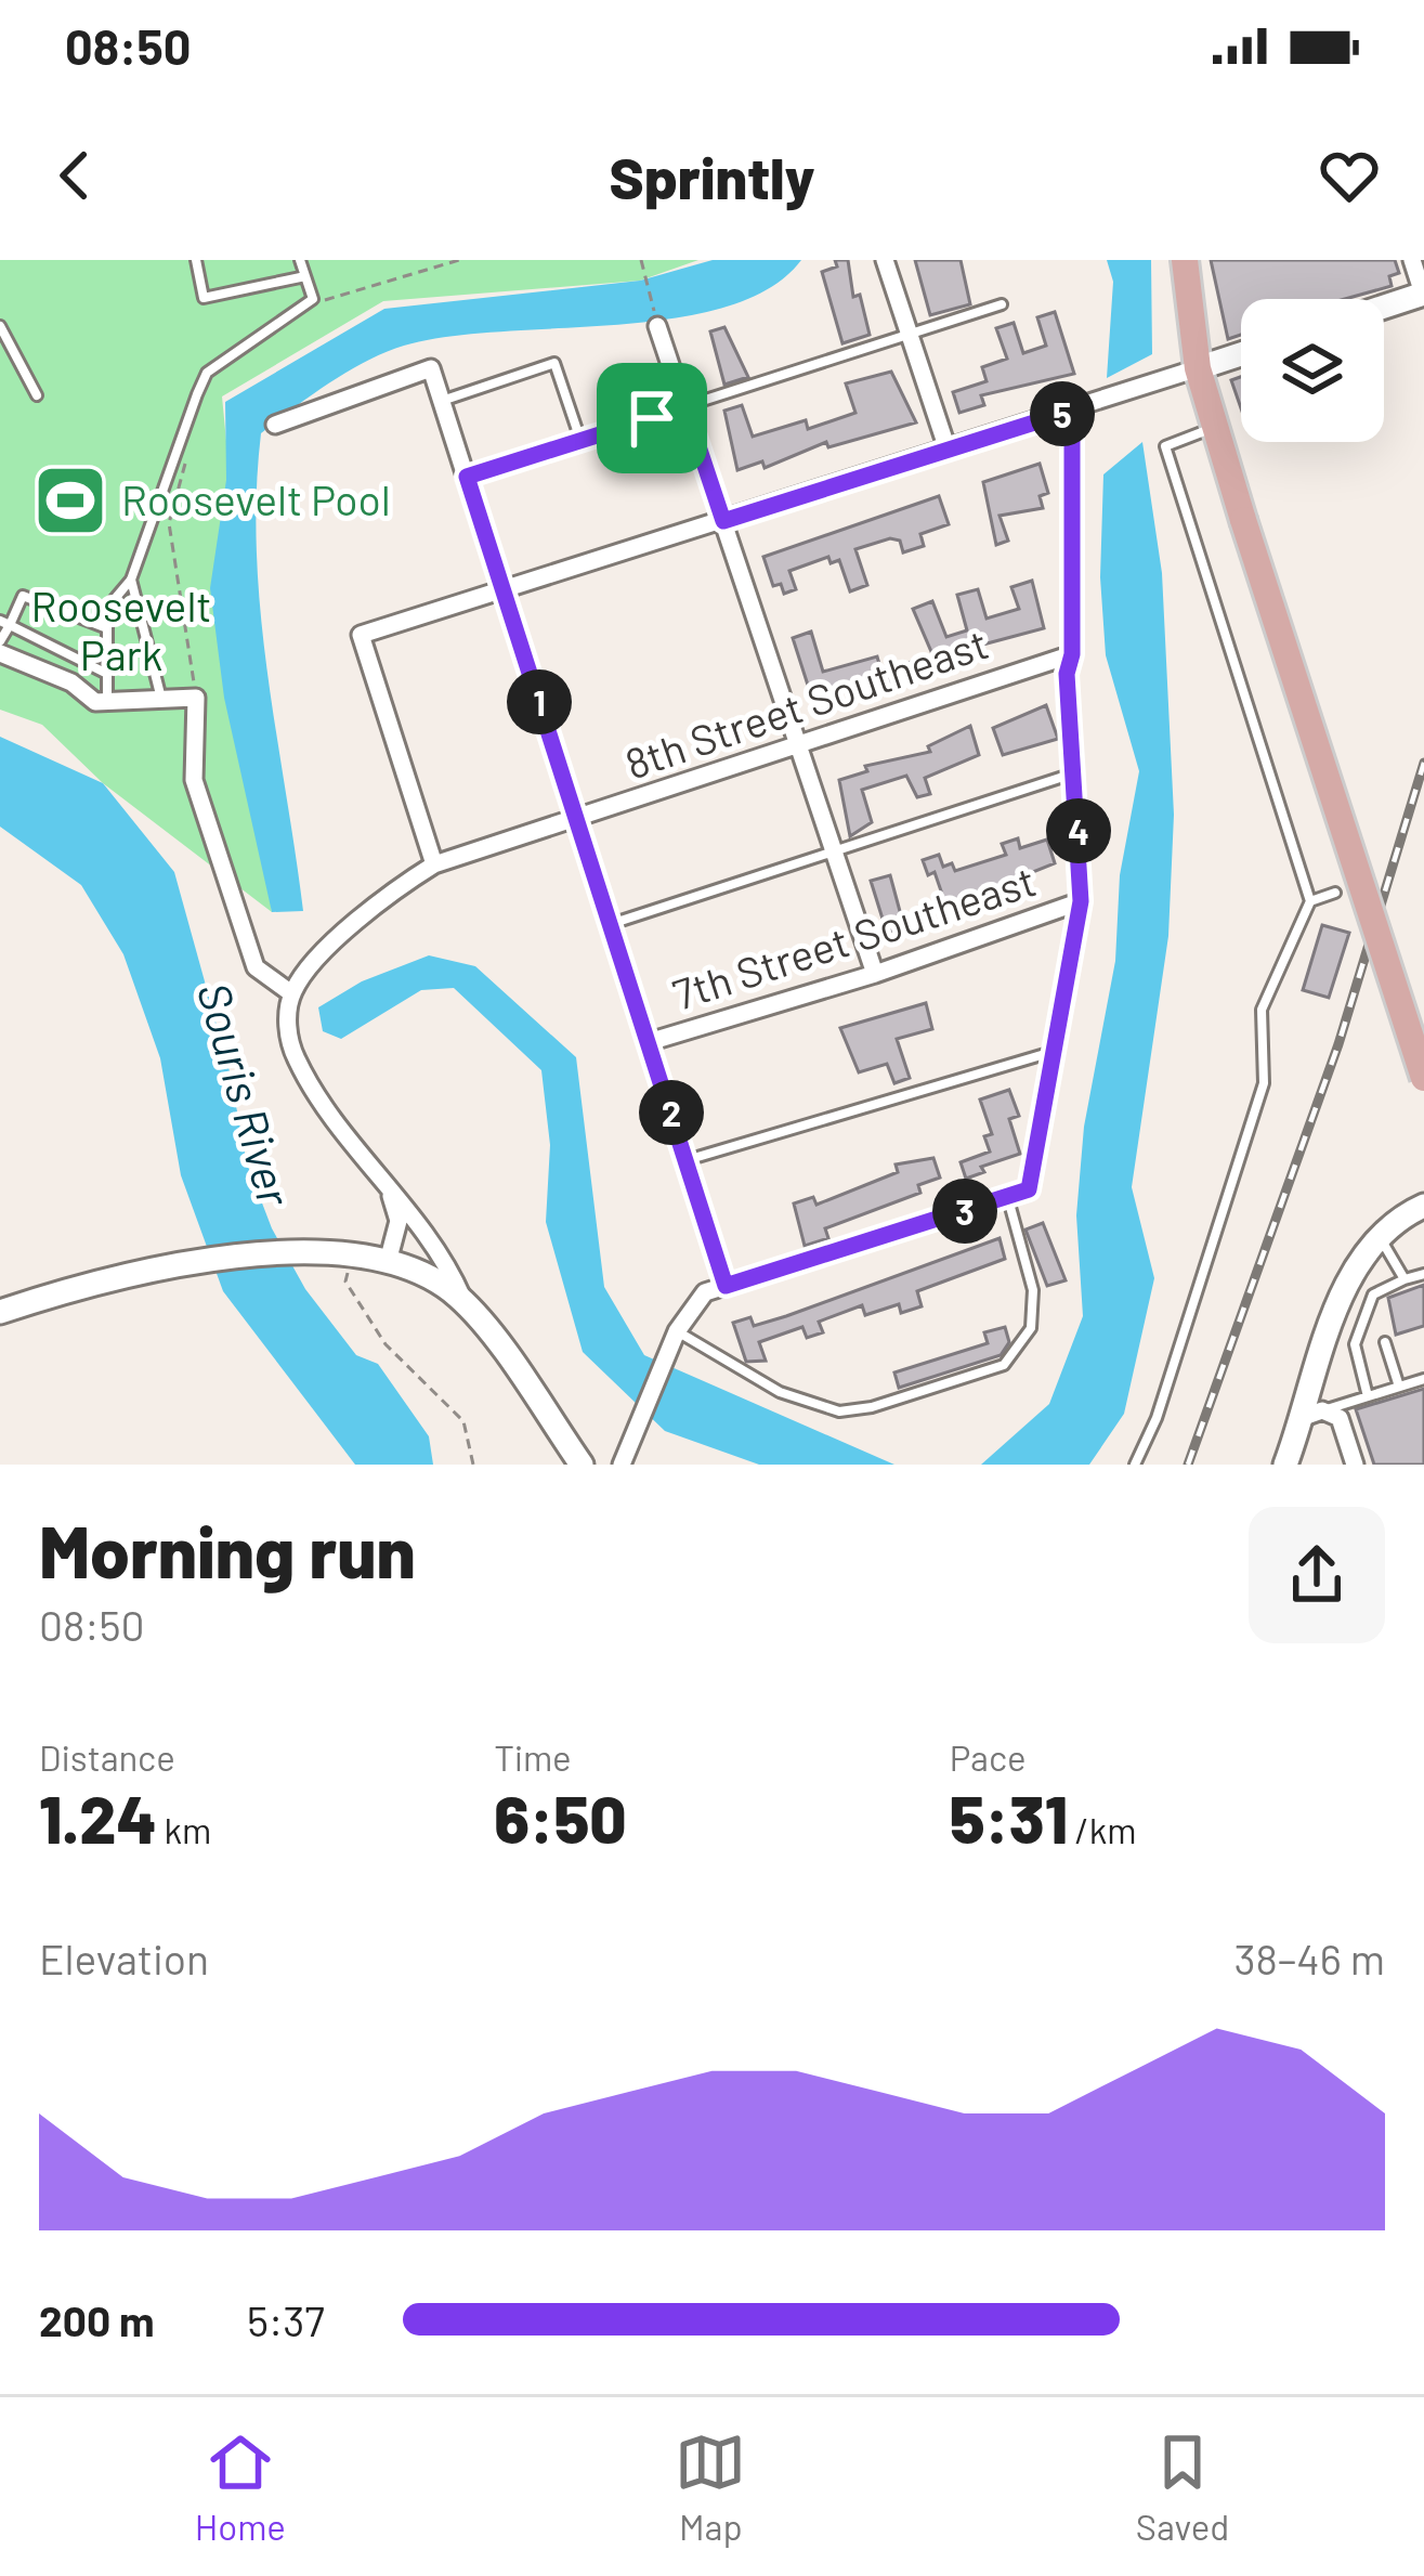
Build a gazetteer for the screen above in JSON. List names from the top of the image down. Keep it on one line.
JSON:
{"streets":{"street":["8th Street Southeast","7th Street Southeast"]},"water":["Souris River"],"parks":["Roosevelt Park"],"places":{"sports":["Roosevelt Pool"]},"page":{"status":"08:50","header":"Sprintly","pins":["5","1","4","2","3"],"heading":["Morning run","08:50"],"stats":[["Distance","1.24 km"],["Time","6:50"],["Pace","5:31 /km"]],"chart":["Elevation","38–46 m"],"list":[{"name":"200 m","note":"5:37"}],"tabs":["Home","Map","Saved"]}}
